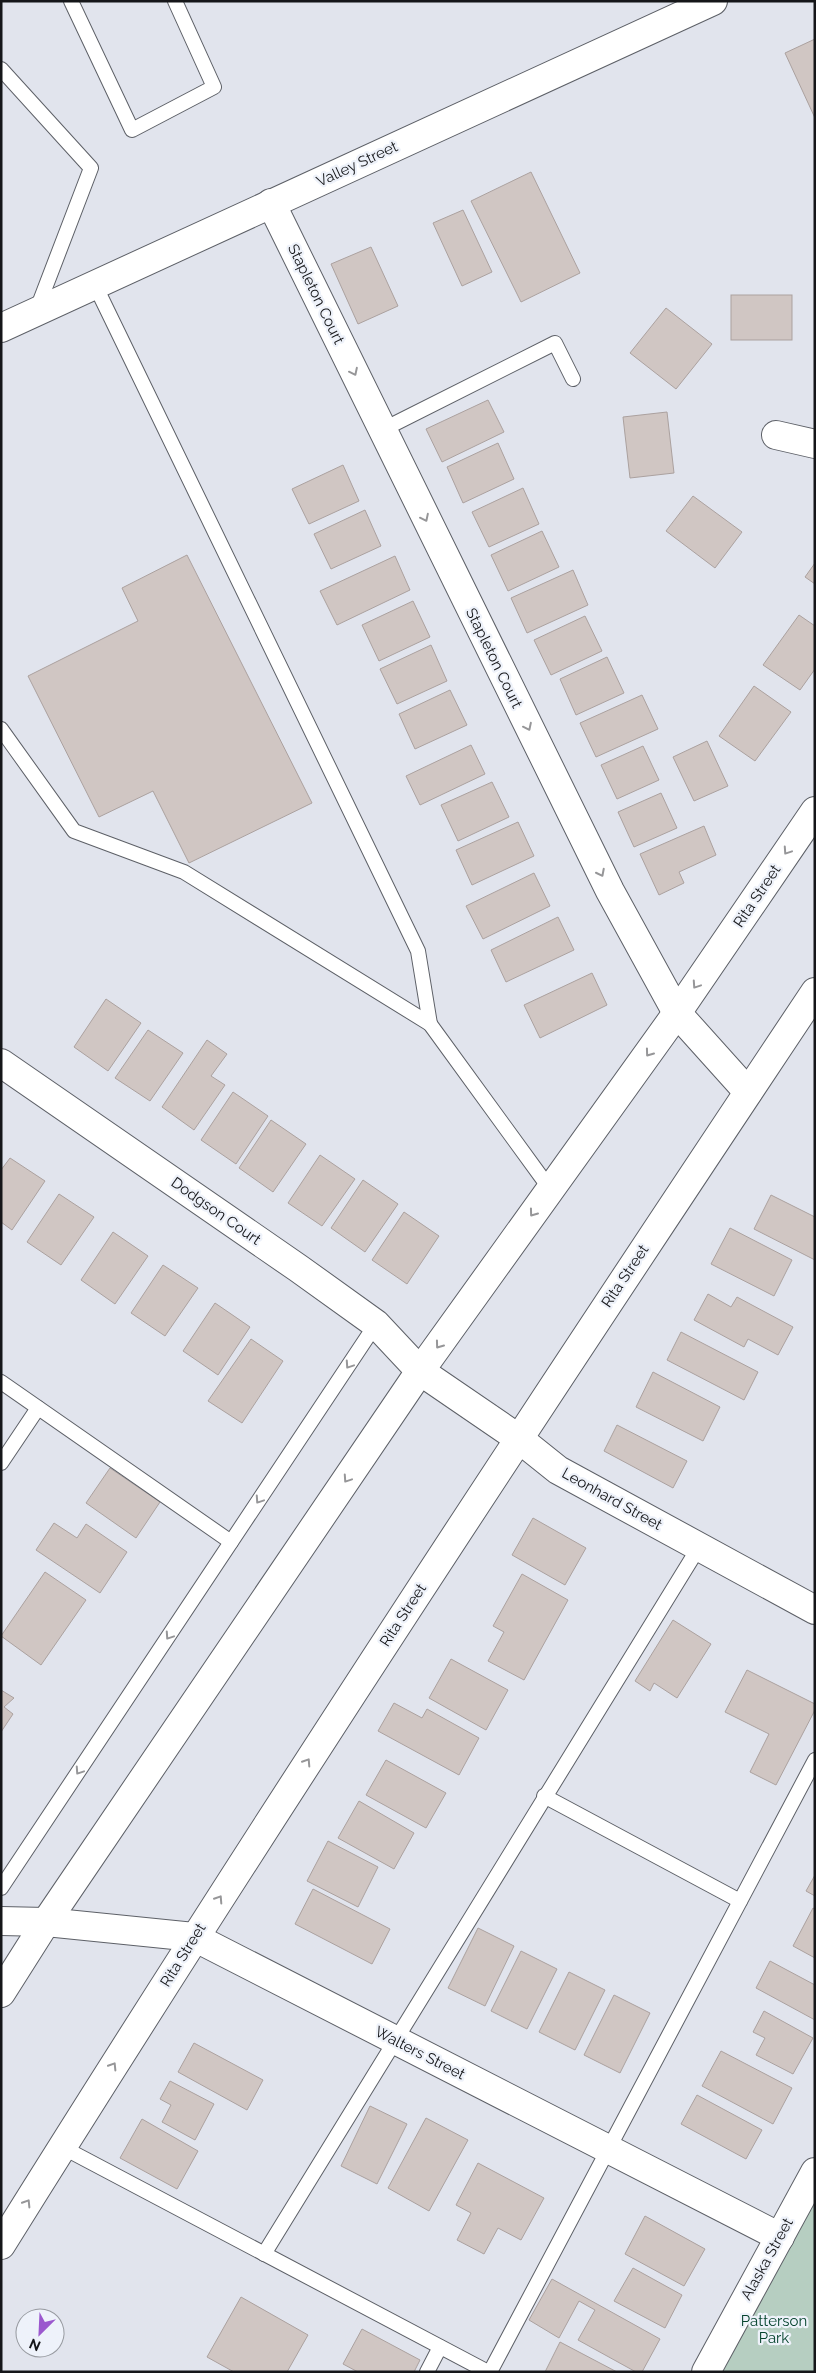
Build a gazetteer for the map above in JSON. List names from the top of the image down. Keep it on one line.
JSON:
{"streets":{"street":["Valley Street","Stapleton Court","Rita Street","Dodgson Court","Leonhard Street","Walters Street","Alaska Street"]},"crossings":[["Valley Street","Stapleton Court"],["Stapleton Court","Rita Street"],["Rita Street","Dodgson Court"],["Rita Street","Leonhard Street"],["Rita Street","Walters Street"],["Dodgson Court","Leonhard Street"],["Walters Street","Alaska Street"]],"one_way":["Stapleton Court"],"parks":["Patterson Park"],"north":"bottom left"}
